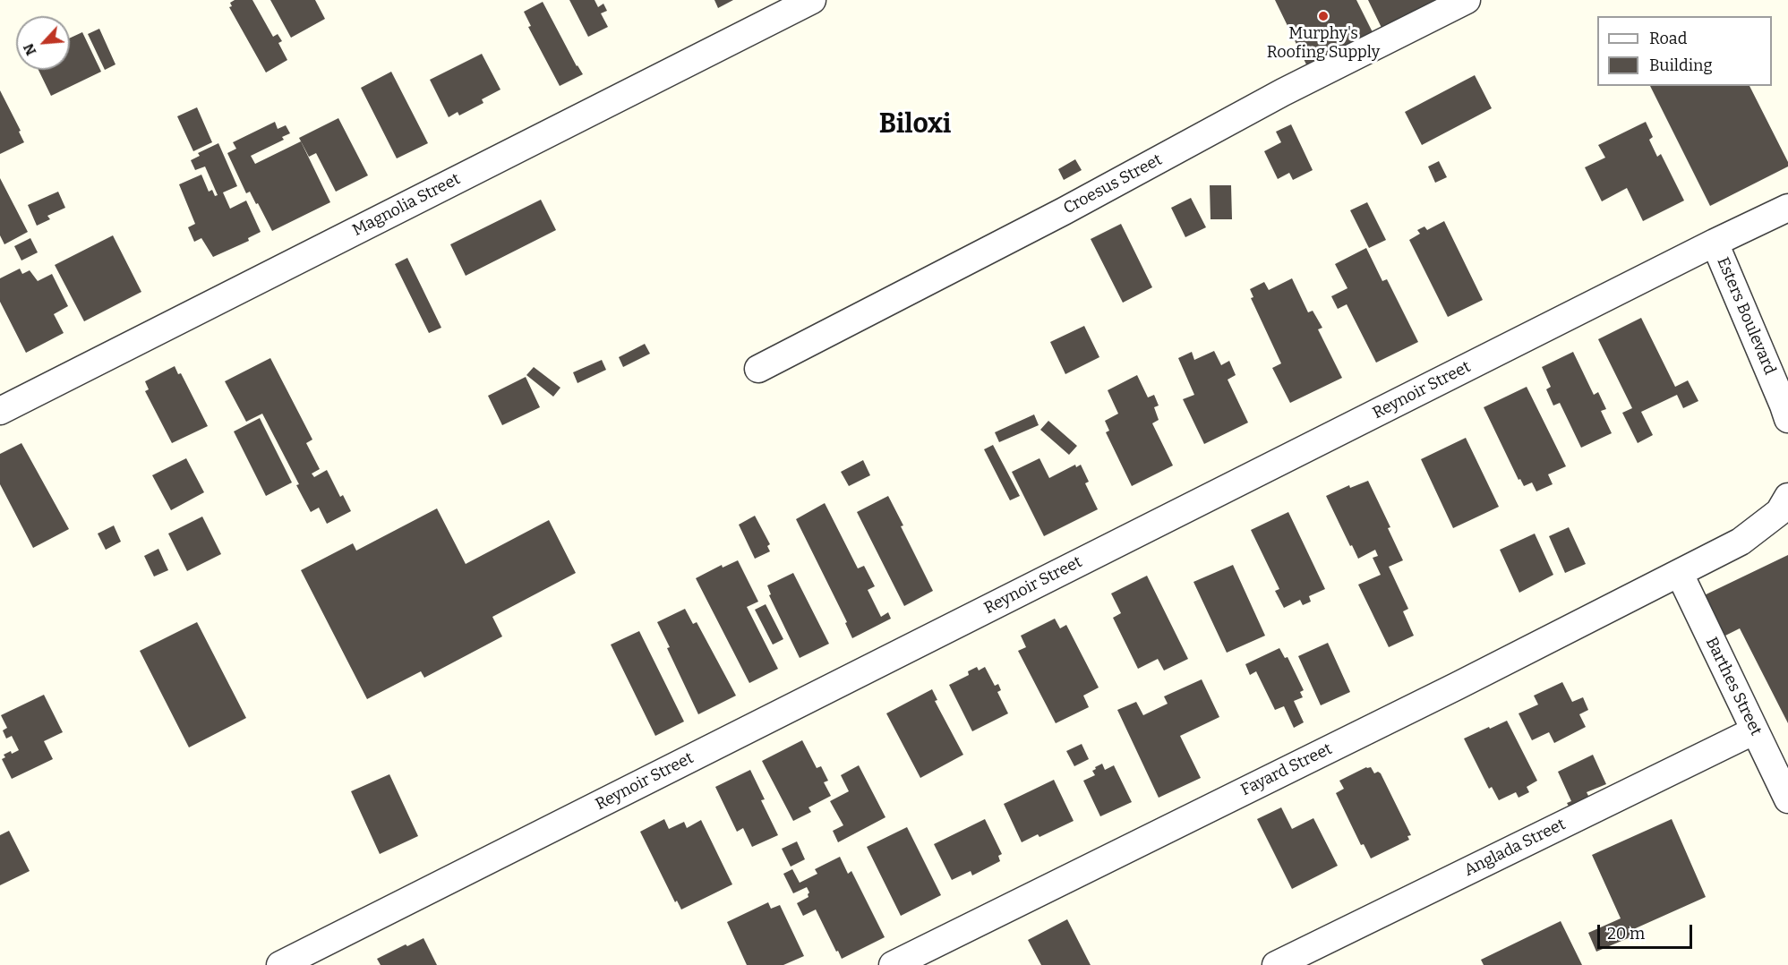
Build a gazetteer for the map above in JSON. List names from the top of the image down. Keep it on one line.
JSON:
{"streets":{"street":["Croesus Street","Magnolia Street","Esters Boulevard","Reynoir Street","Barthes Street","Fayard Street","Anglada Street"]},"crossings":[["Esters Boulevard","Reynoir Street"],["Barthes Street","Fayard Street"],["Barthes Street","Anglada Street"]],"districts":["Biloxi"],"places":["Murphy's Roofing Supply"],"legend":["Road","Building"],"scale_bar":"20 m","north":"bottom left"}
